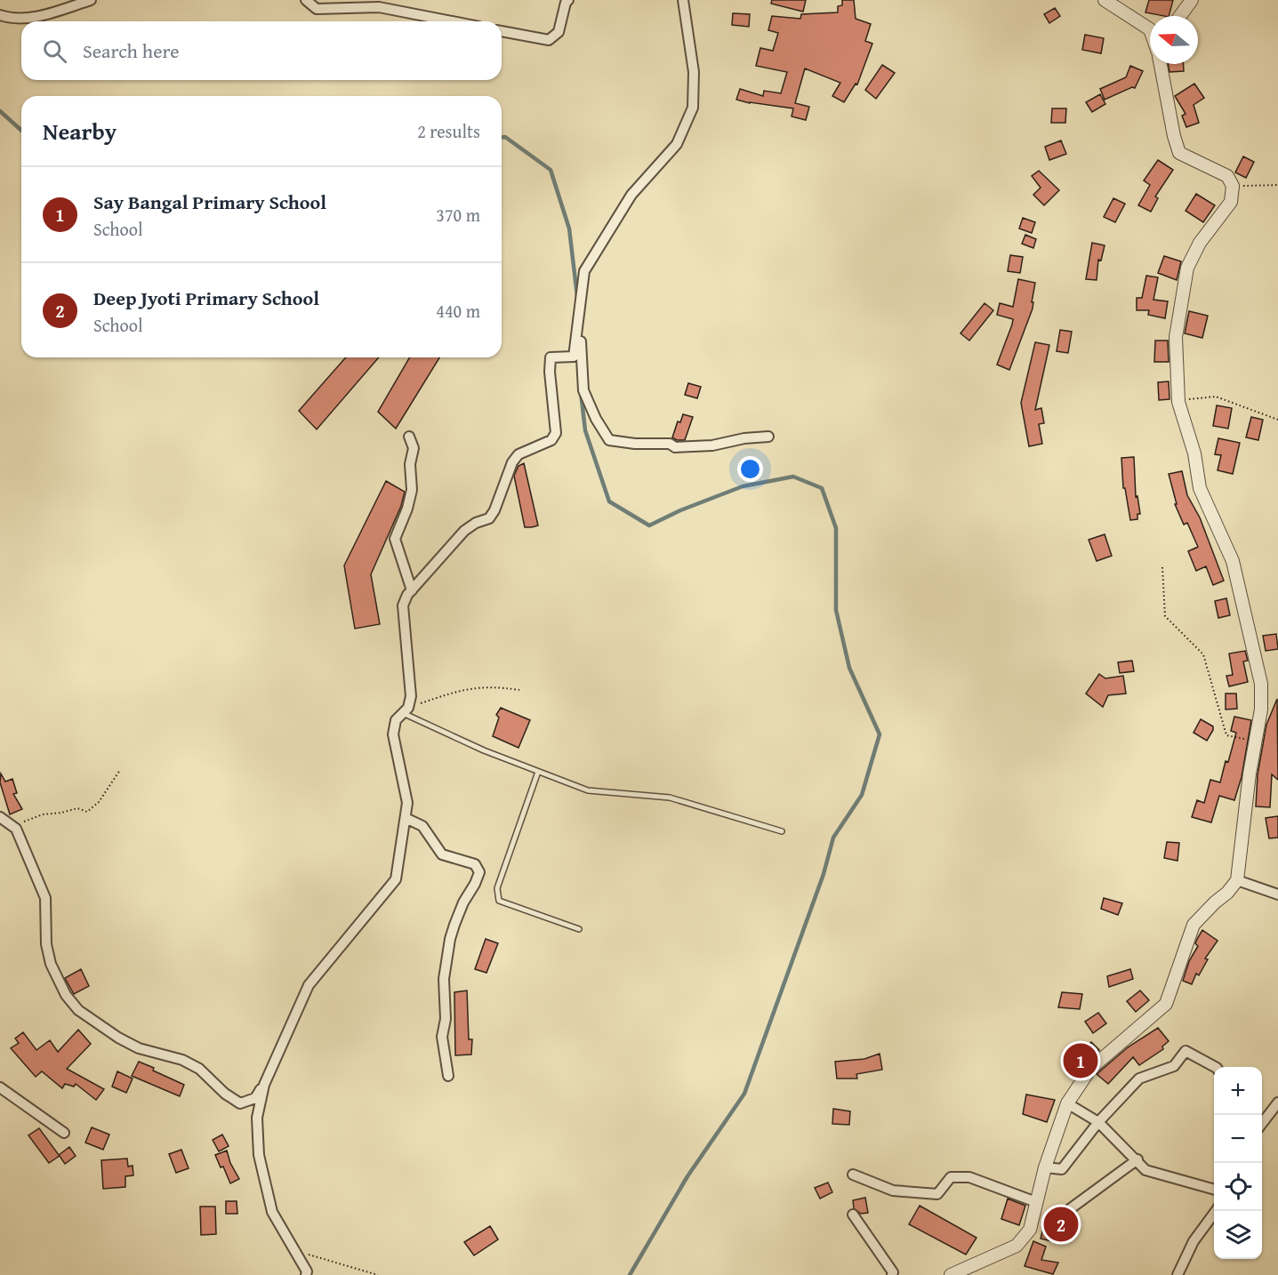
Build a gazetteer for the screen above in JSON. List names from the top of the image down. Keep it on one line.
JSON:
{"north":"left","page":{"search":"Search here","heading":["Nearby","2 results"],"list":[{"mark":"1","name":"Say Bangal Primary School","note":"School","value":"370 m"},{"mark":"2","name":"Deep Jyoti Primary School","note":"School","value":"440 m"}],"pins":["1","2"],"map_buttons":["+","−"]}}
